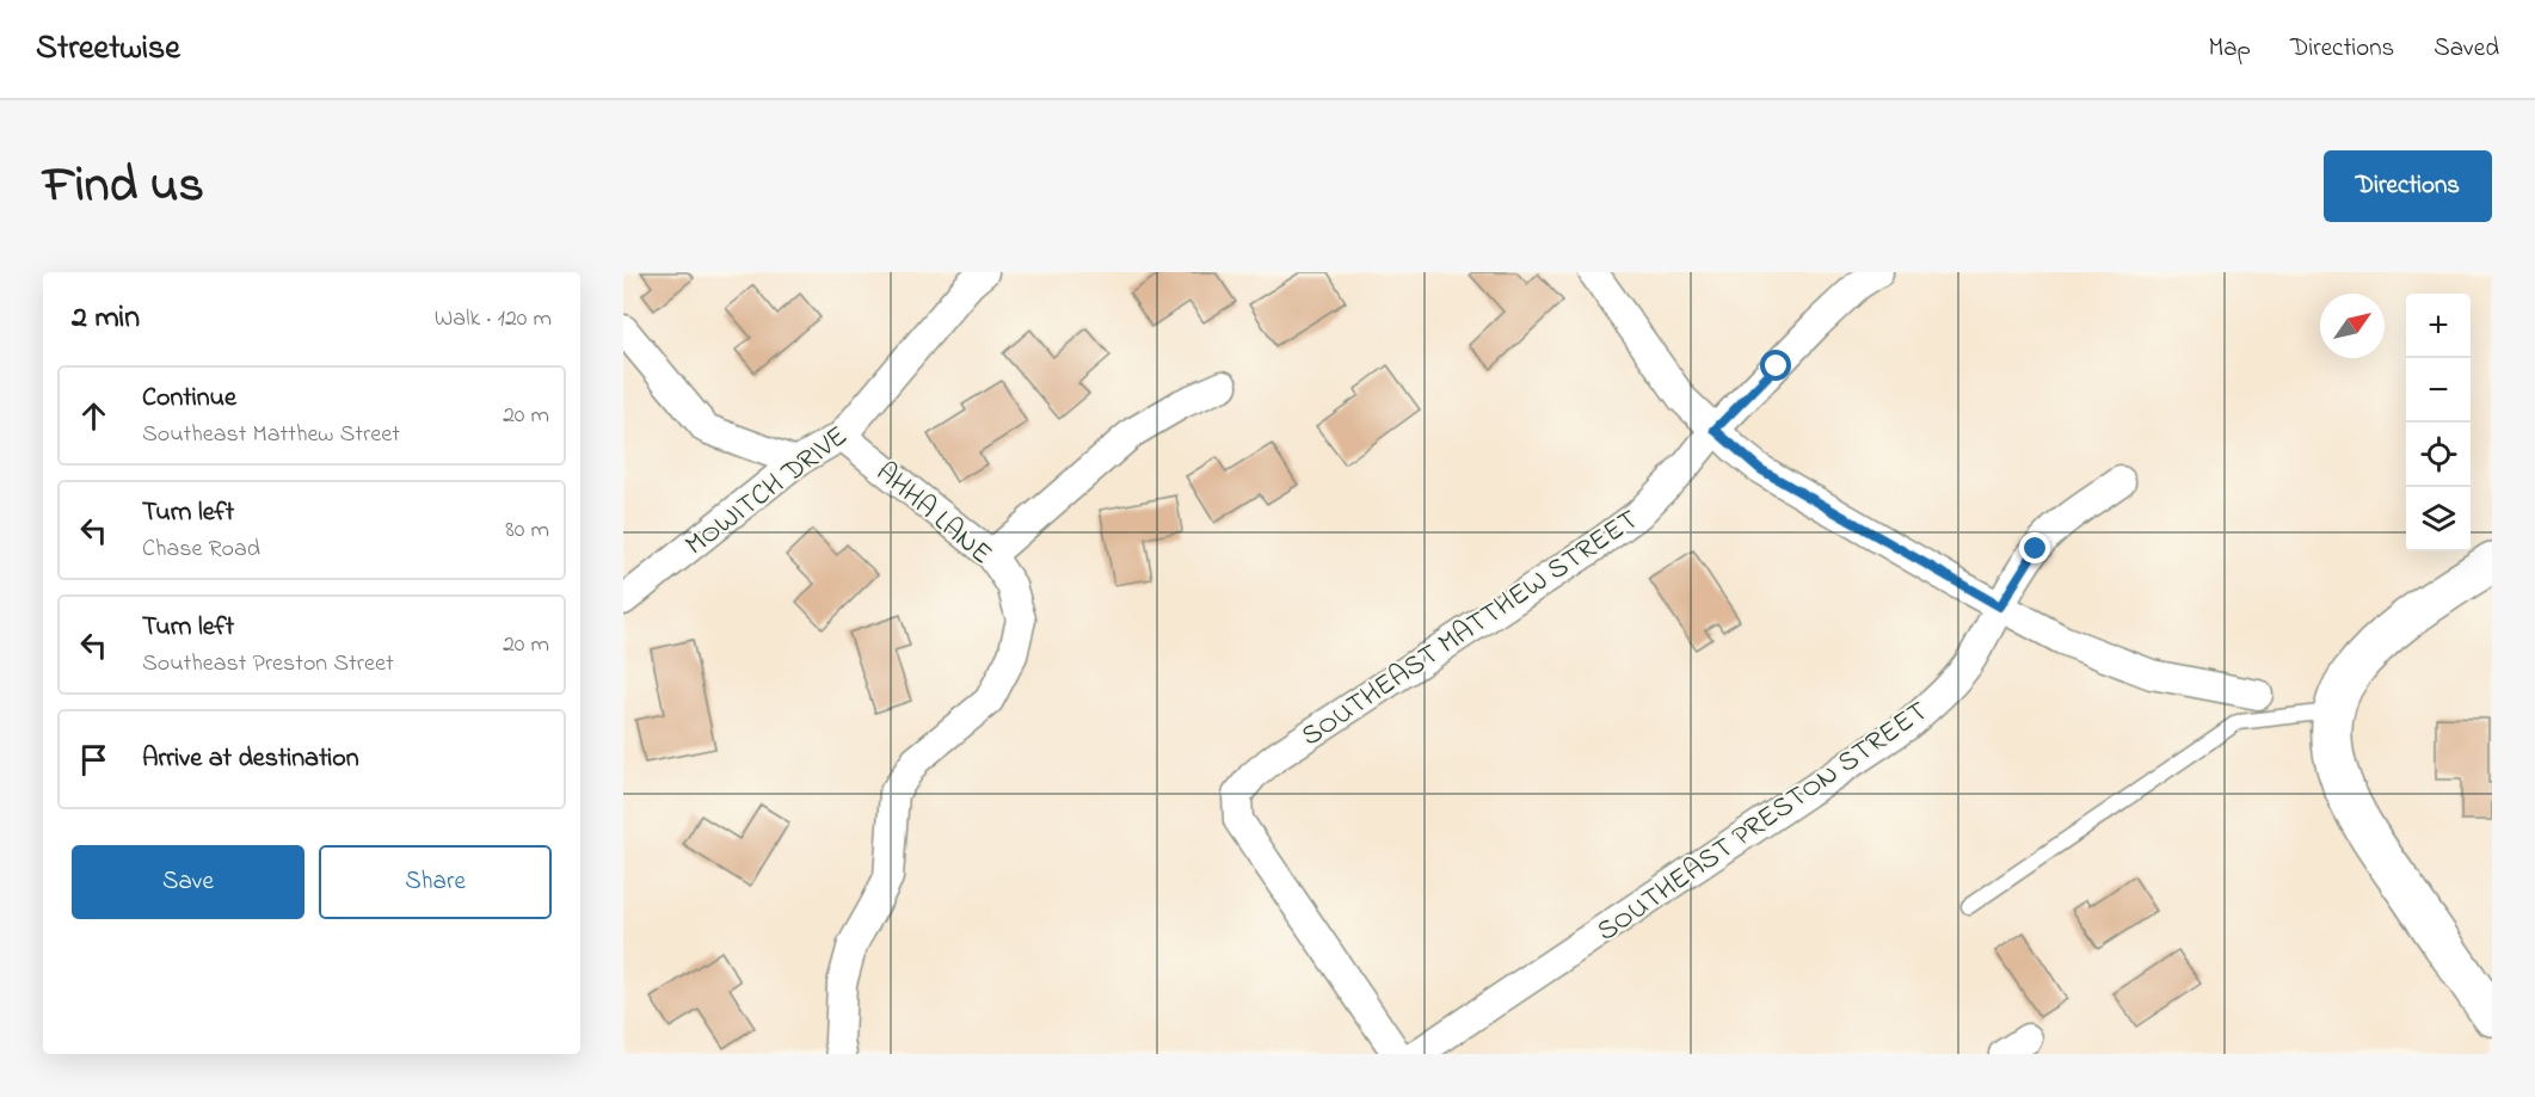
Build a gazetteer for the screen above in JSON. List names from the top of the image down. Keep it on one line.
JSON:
{"streets":{"street":["MOWITCH DRIVE","AHHA LANE","SOUTHEAST MATTHEW STREET","SOUTHEAST PRESTON STREET"]},"crossings":[["MOWITCH DRIVE","AHHA LANE"]],"north":"top right","page":{"header":"Streetwise","nav":["Map","Directions","Saved"],"title":"Find us","buttons":["Directions",["Save","Share"]],"heading":["2 min","Walk · 120 m"],"map_buttons":["+","−"],"list":[["Continue","Southeast Matthew Street","20 m"],["Turn left","Chase Road","80 m"],["Turn left","Southeast Preston Street","20 m"],"Arrive at destination"]}}
